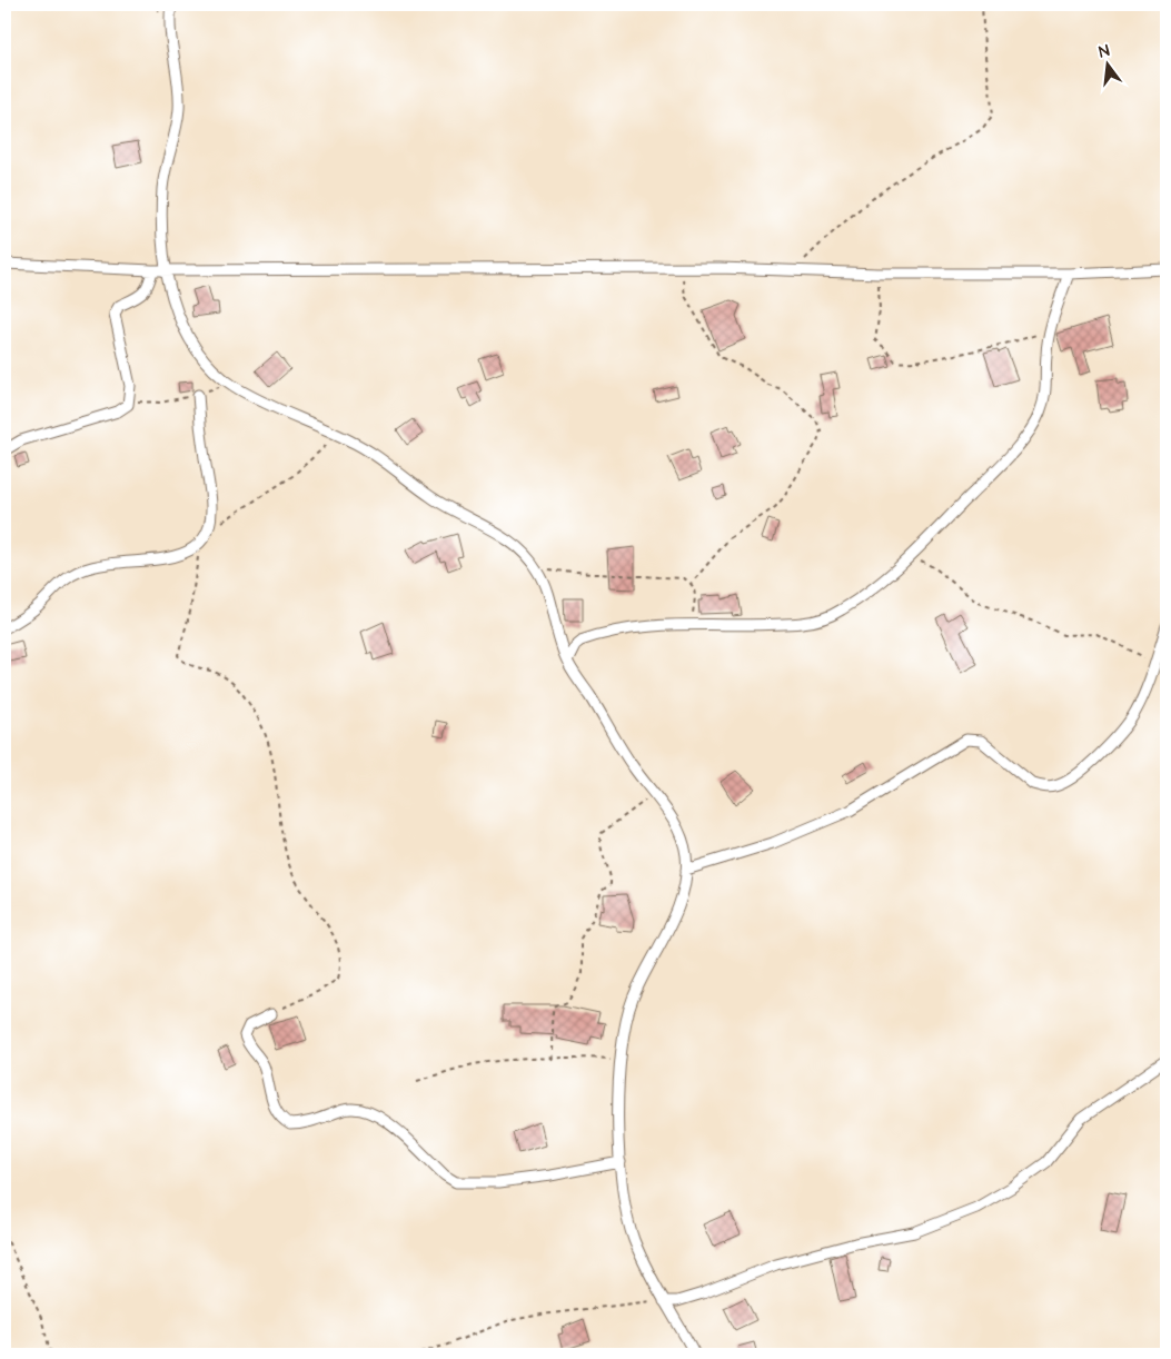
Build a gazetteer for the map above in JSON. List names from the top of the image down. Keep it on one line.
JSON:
{"north":"top"}
